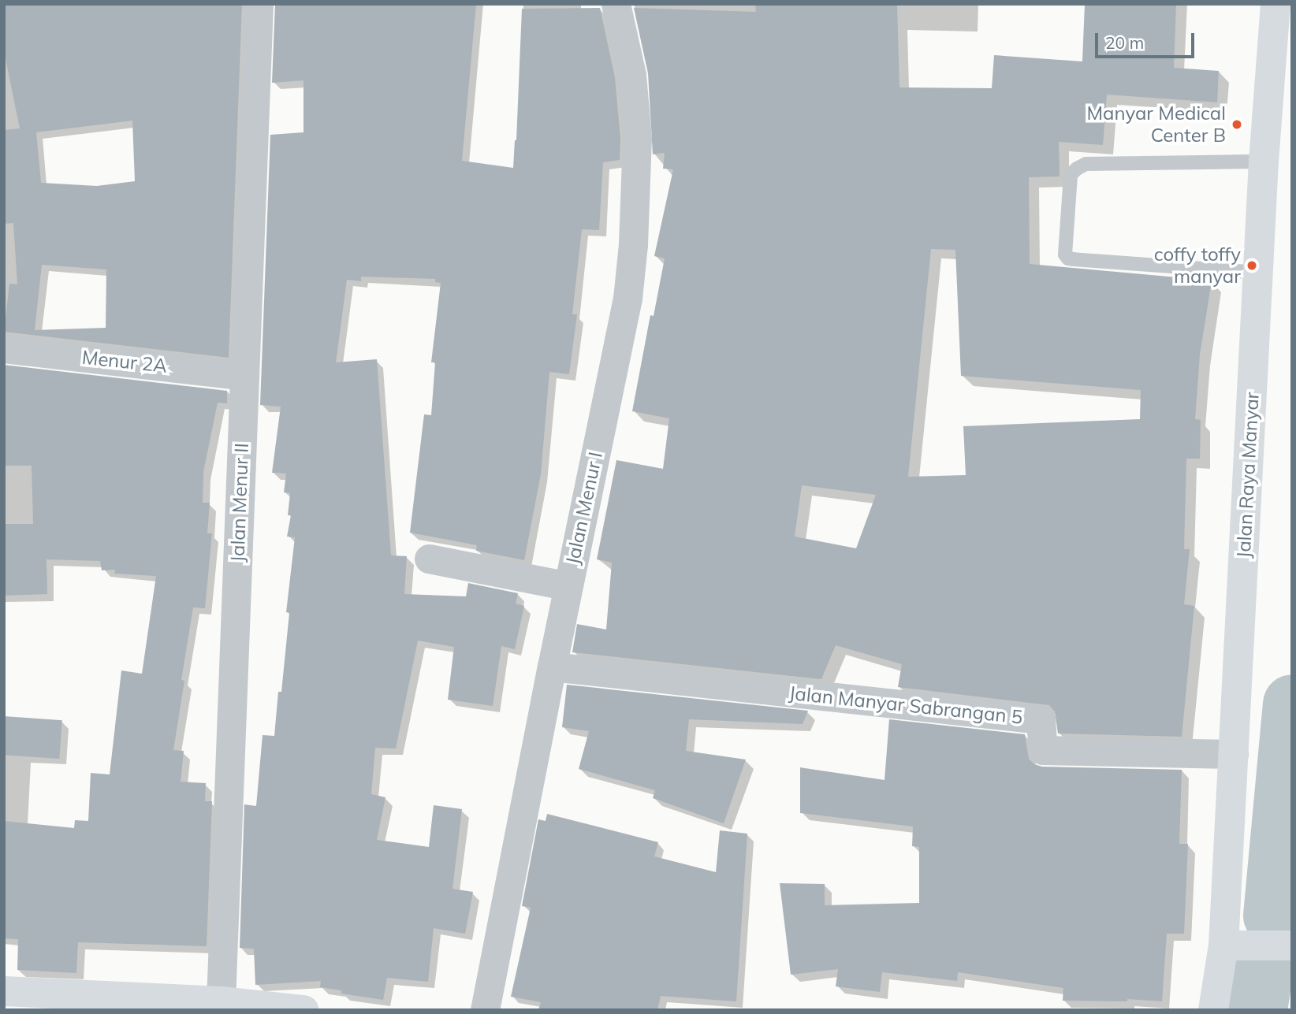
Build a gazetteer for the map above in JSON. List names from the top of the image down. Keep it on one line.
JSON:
{"streets":{"main road":["Jalan Raya Manyar"],"street":["Menur 2A","Jalan Menur II","Jalan Menur I","Jalan Manyar Sabrangan 5"]},"crossings":[["Menur 2A","Jalan Menur II"],["Jalan Raya Manyar","Jalan Manyar Sabrangan 5"],["Jalan Menur I","Jalan Manyar Sabrangan 5"]],"places":["Manyar Medical Center B","coffy toffy manyar"],"scale_bar":"20 m"}
